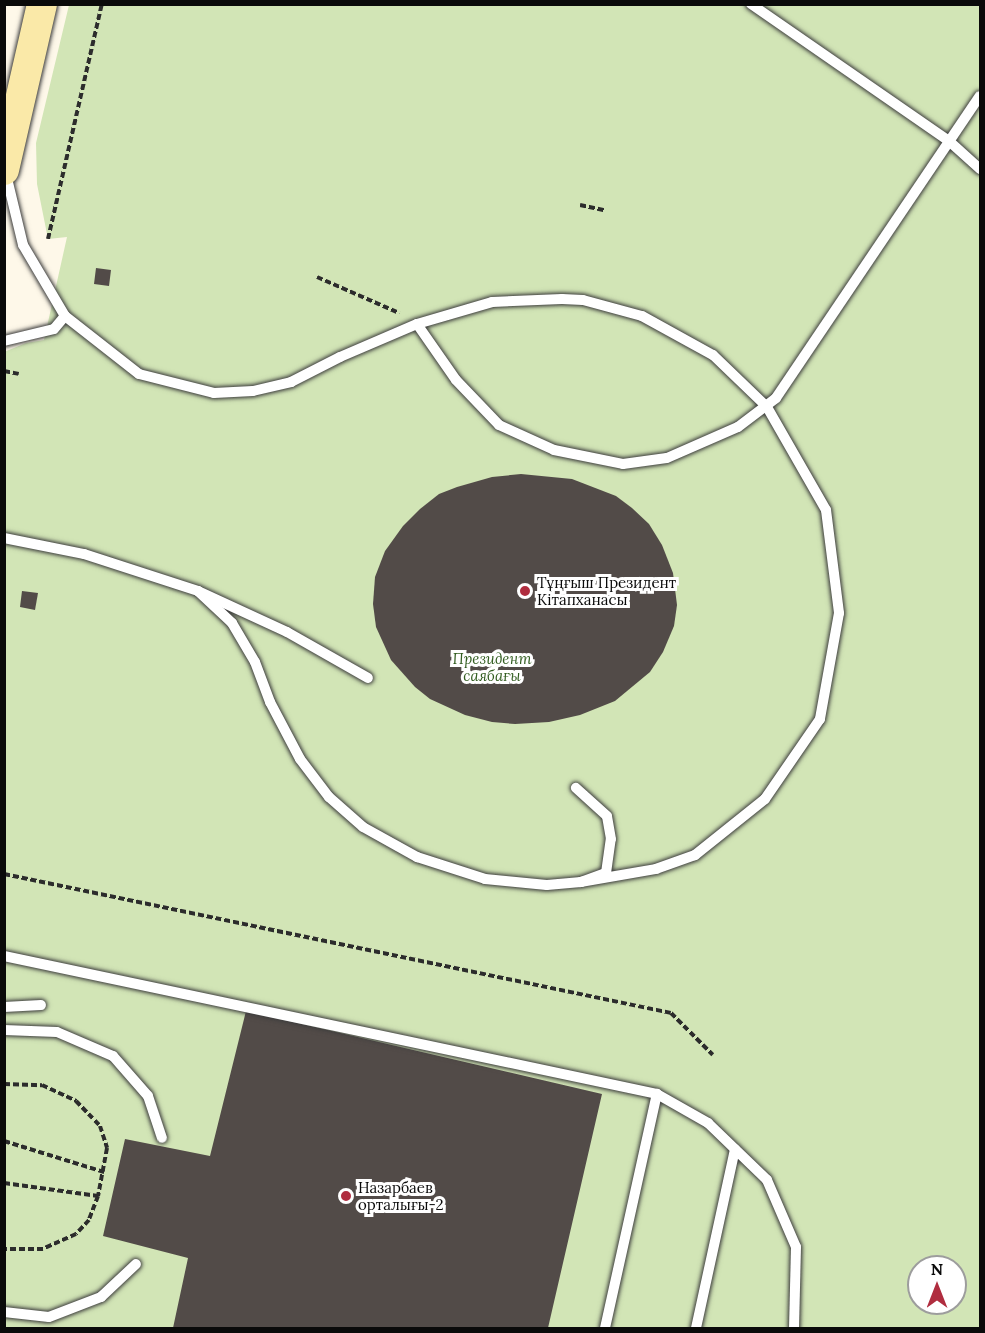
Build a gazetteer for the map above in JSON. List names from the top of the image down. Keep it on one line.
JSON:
{"parks":["Президент саябағы"],"places":["Тұңғыш Президент Кітапханасы","Назарбаев орталығы-2"],"north":"top"}
